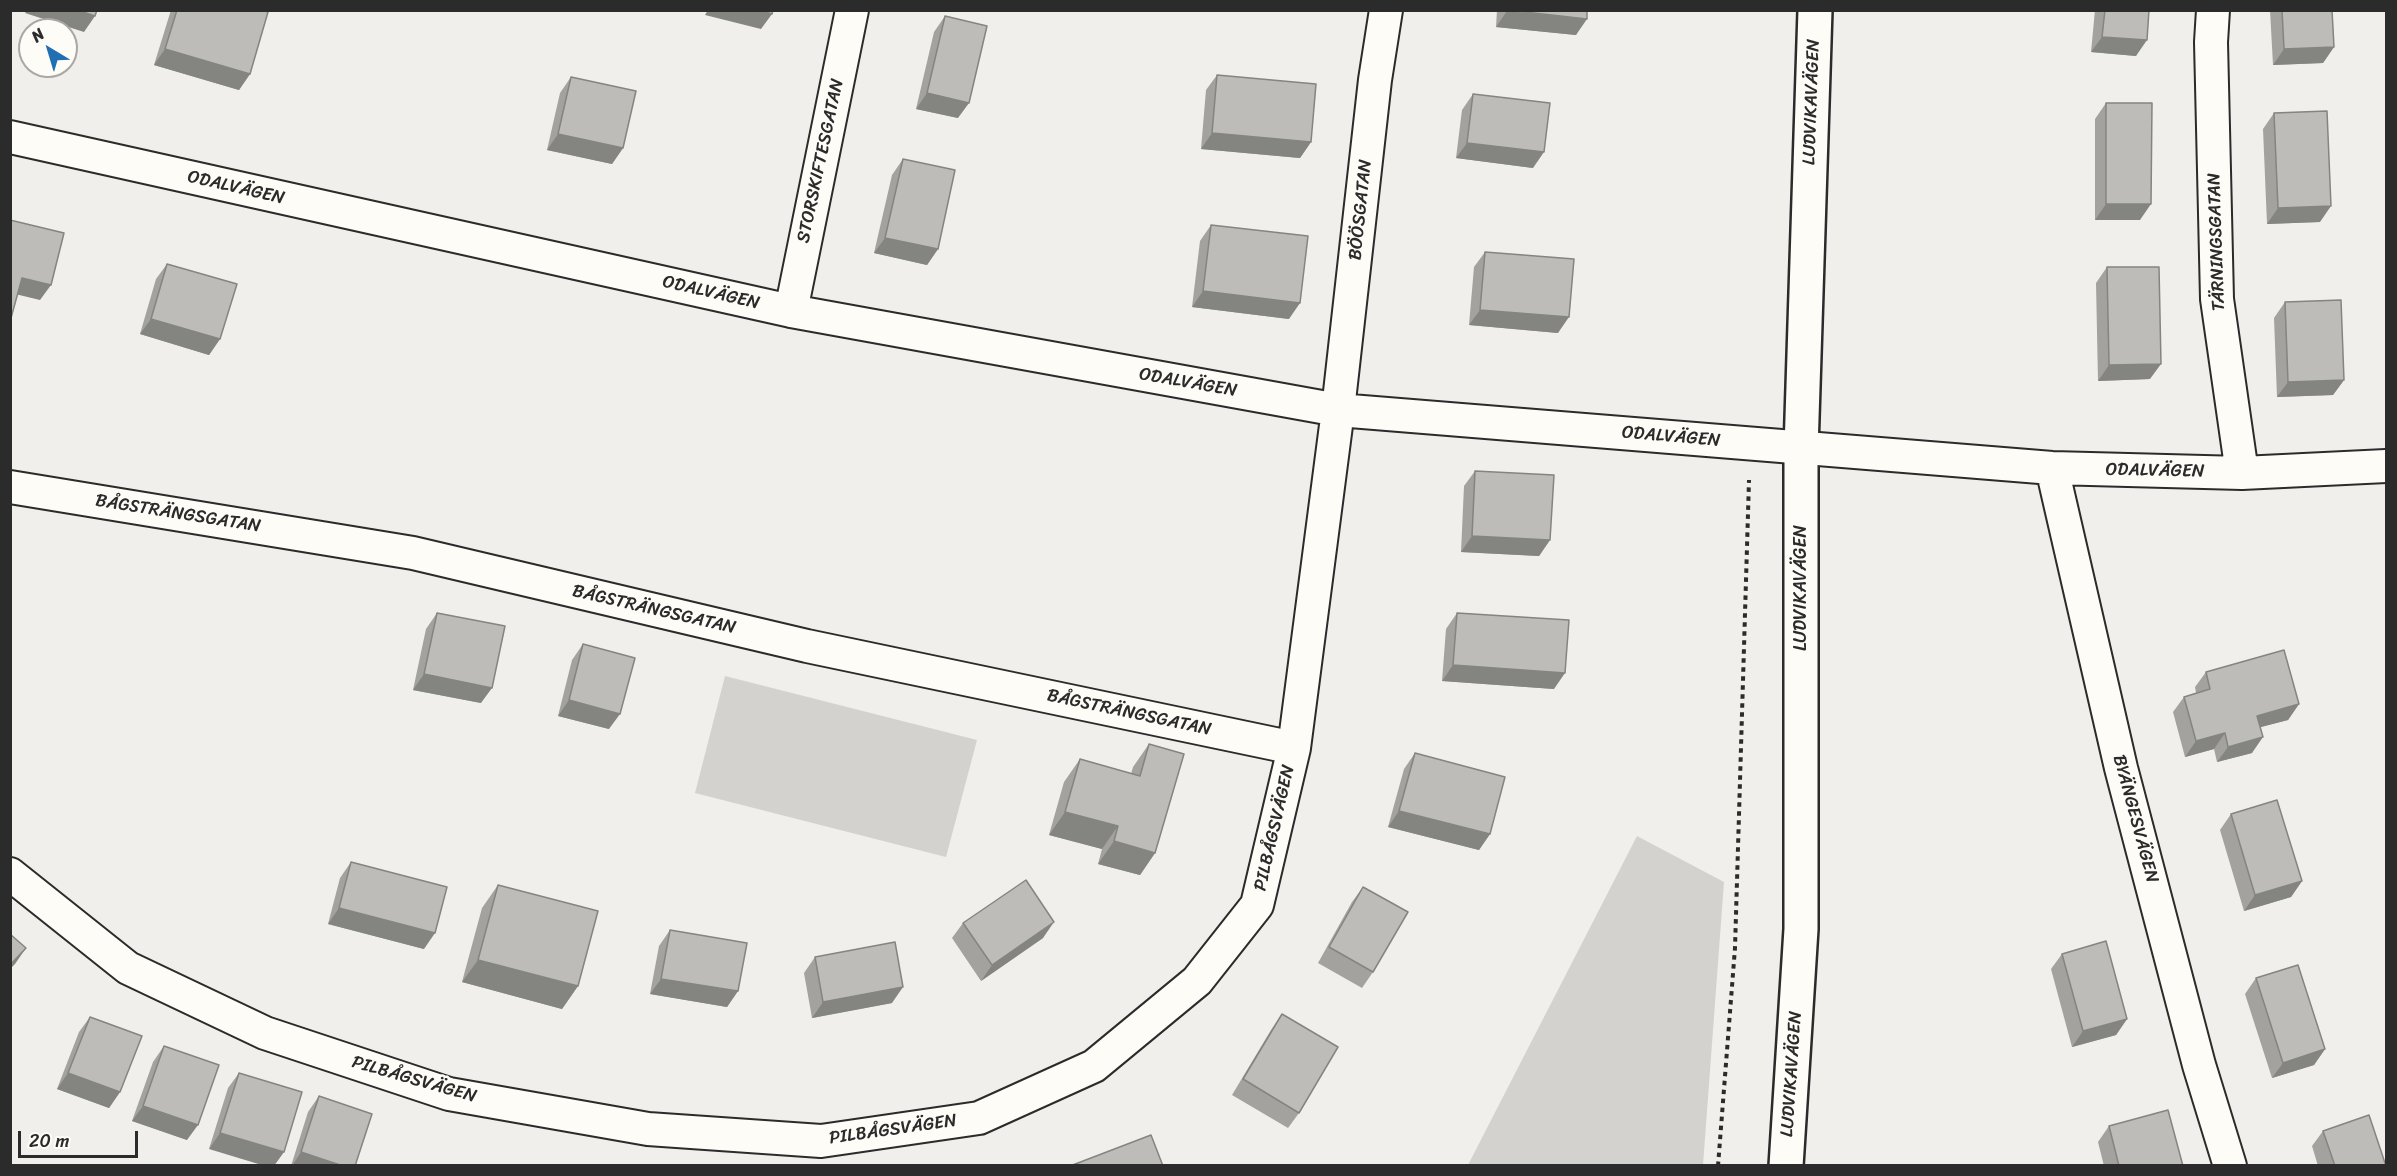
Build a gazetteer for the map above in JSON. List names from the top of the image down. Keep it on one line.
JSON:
{"streets":{"street":["LUDVIKAVÄGEN","STORSKIFTESGATAN","ODALVÄGEN","BÖÖSGATAN","TÄRNINGSGATAN","BÅGSTRÄNGSGATAN","BYÄNGESVÄGEN","PILBÅGSVÄGEN"]},"crossings":[["LUDVIKAVÄGEN","ODALVÄGEN"],["STORSKIFTESGATAN","ODALVÄGEN"],["ODALVÄGEN","BÖÖSGATAN"],["ODALVÄGEN","TÄRNINGSGATAN"],["ODALVÄGEN","BYÄNGESVÄGEN"],["ODALVÄGEN","PILBÅGSVÄGEN"],["BÖÖSGATAN","PILBÅGSVÄGEN"],["BÅGSTRÄNGSGATAN","PILBÅGSVÄGEN"]],"scale_bar":"20 m","north":"top left"}
